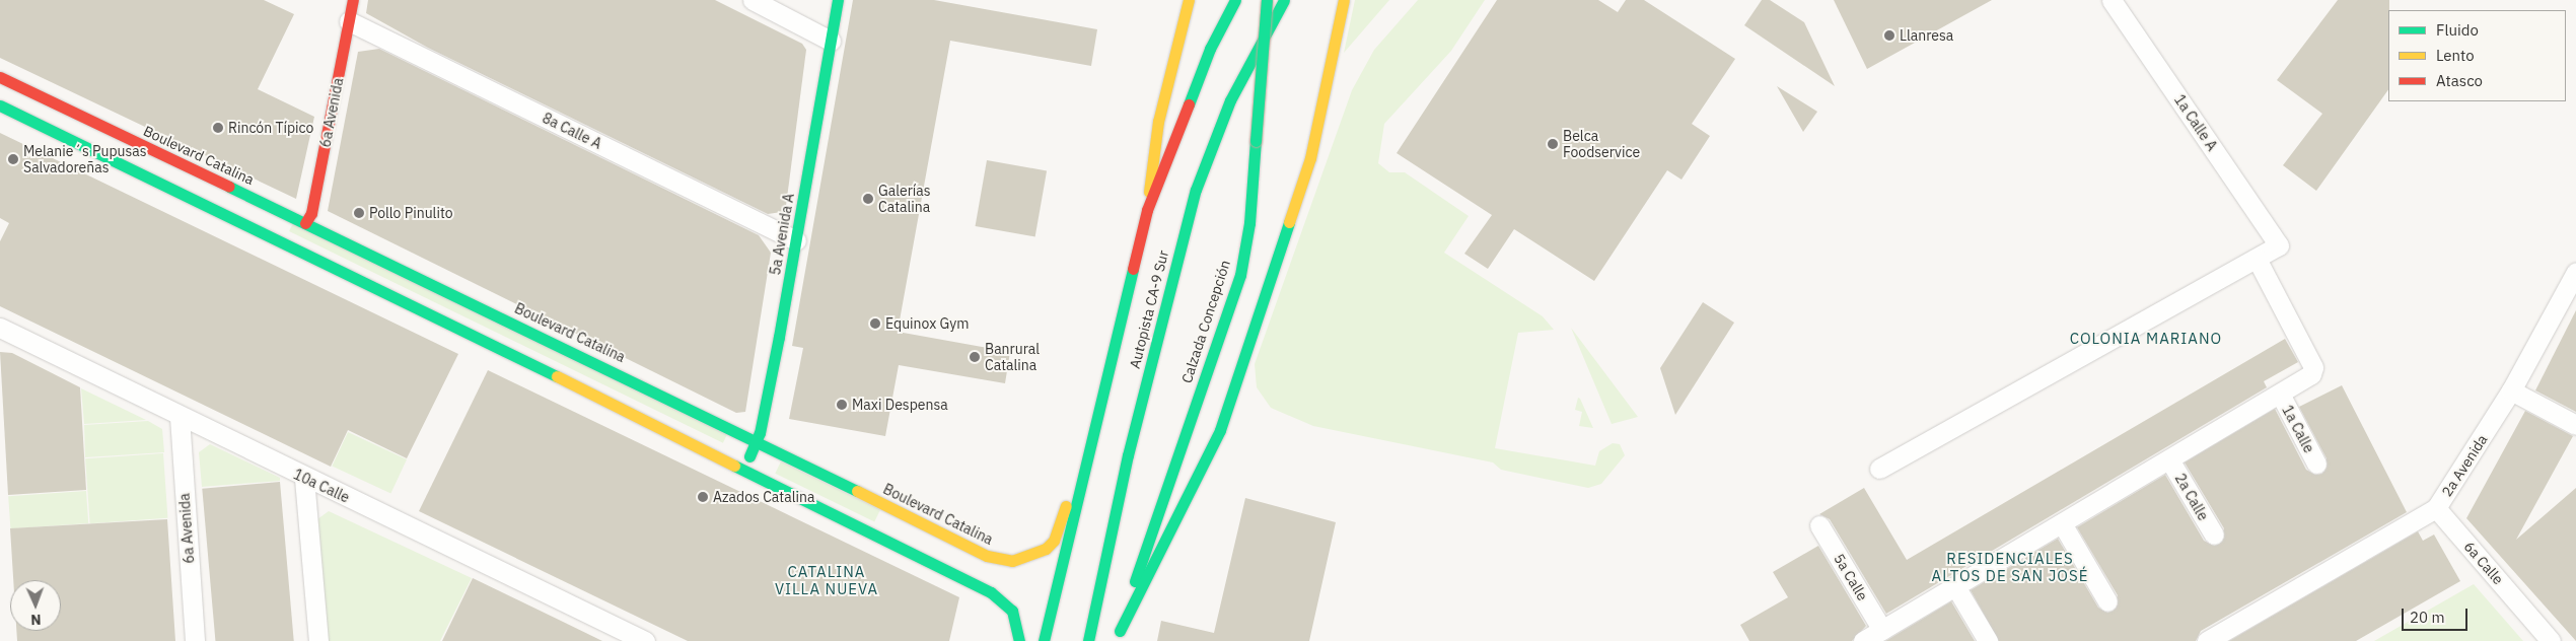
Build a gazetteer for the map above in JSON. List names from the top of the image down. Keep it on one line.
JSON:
{"streets":{"main road":["6a Avenida","Boulevard Catalina","5a Avenida A","Autopista CA-9 Sur","Calzada Concepción"],"street":["1a Calle A","8a Calle A","1a Calle","2a Avenida","10a Calle","2a Calle","6a Calle","5a Calle"]},"crossings":[["6a Avenida","8a Calle A"],["6a Avenida","Boulevard Catalina"],["6a Avenida","10a Calle"],["8a Calle A","5a Avenida A"],["Boulevard Catalina","5a Avenida A"],["Boulevard Catalina","Autopista CA-9 Sur"],["2a Avenida","6a Calle"]],"districts":["COLONIA MARIANO","RESIDENCIALES ALTOS DE SAN JOSÉ","CATALINA VILLA NUEVA"],"places":["Llanresa","Rincón Típico","Belca Foodservice","Melanie´s Pupusas Salvadoreñas","Galerías Catalina","Pollo Pinulito","Equinox Gym","Banrural Catalina","Maxi Despensa","Azados Catalina"],"legend":["Fluido","Lento","Atasco"],"scale_bar":"20 m","north":"bottom"}
